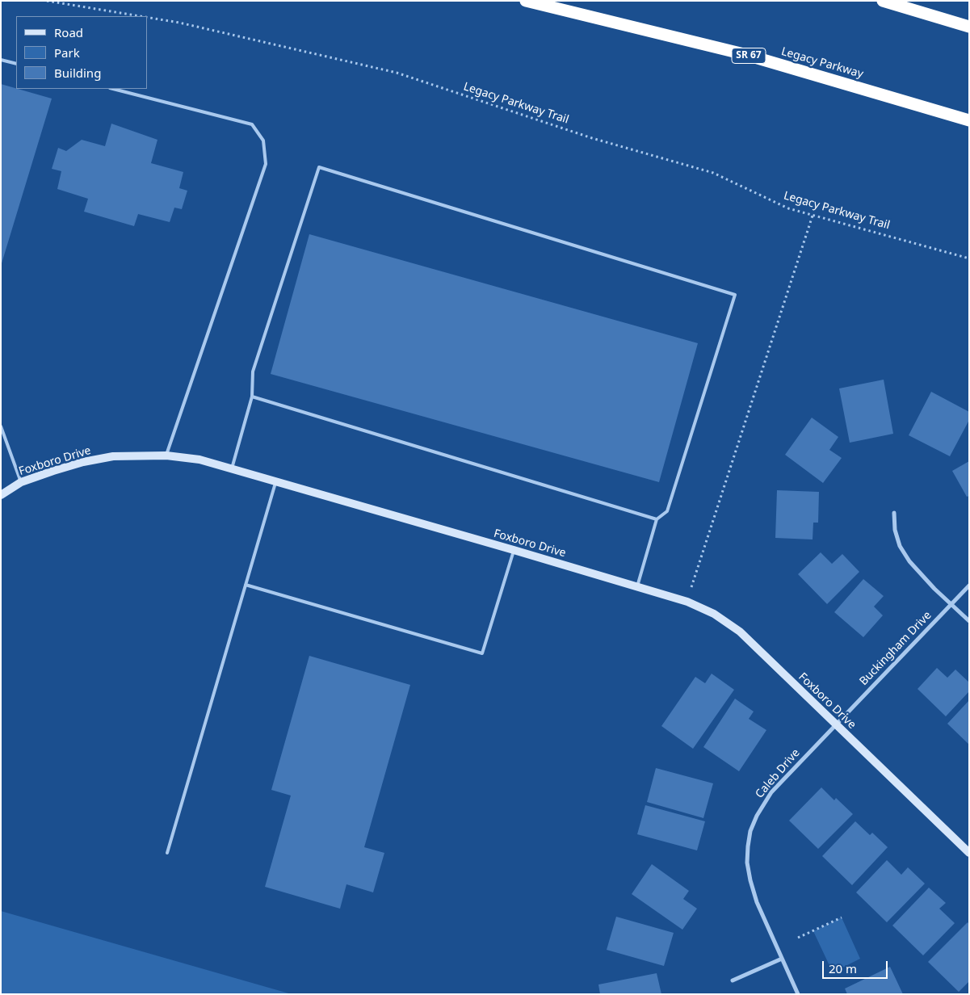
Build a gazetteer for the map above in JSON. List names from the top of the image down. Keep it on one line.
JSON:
{"streets":{"highway":["SR 67","Legacy Parkway"],"street":["Foxboro Drive","Buckingham Drive","Caleb Drive"],"path":["Legacy Parkway Trail"]},"crossings":[["Foxboro Drive","Buckingham Drive"],["Foxboro Drive","Caleb Drive"],["Buckingham Drive","Caleb Drive"]],"legend":["Road","Park","Building"],"scale_bar":"20 m"}
